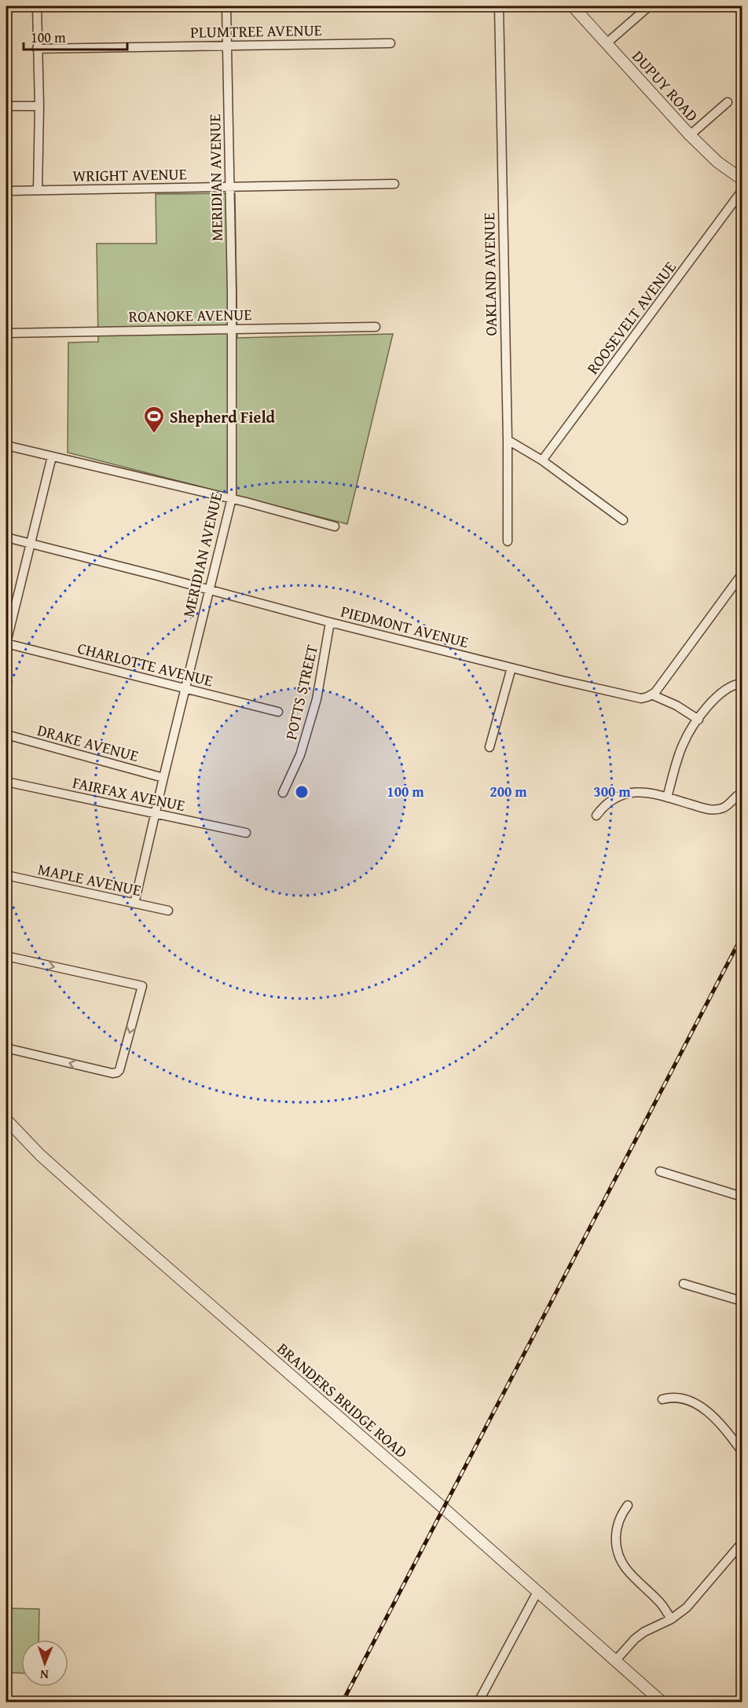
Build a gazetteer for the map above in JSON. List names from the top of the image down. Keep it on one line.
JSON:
{"streets":{"street":["PLUMTREE AVENUE","DUPUY ROAD","WRIGHT AVENUE","MERIDIAN AVENUE","OAKLAND AVENUE","ROANOKE AVENUE","ROOSEVELT AVENUE","PIEDMONT AVENUE","CHARLOTTE AVENUE","POTTS STREET","DRAKE AVENUE","FAIRFAX AVENUE","MAPLE AVENUE","BRANDERS BRIDGE ROAD"]},"crossings":[["PLUMTREE AVENUE","MERIDIAN AVENUE"],["WRIGHT AVENUE","MERIDIAN AVENUE"],["MERIDIAN AVENUE","ROANOKE AVENUE"],["MERIDIAN AVENUE","PIEDMONT AVENUE"],["MERIDIAN AVENUE","CHARLOTTE AVENUE"],["MERIDIAN AVENUE","DRAKE AVENUE"],["MERIDIAN AVENUE","FAIRFAX AVENUE"],["MERIDIAN AVENUE","MAPLE AVENUE"],["PIEDMONT AVENUE","POTTS STREET"]],"places":{"sports":["Shepherd Field"]},"scale_bar":"100 m","north":"bottom","rings":["100 m","200 m","300 m"]}
